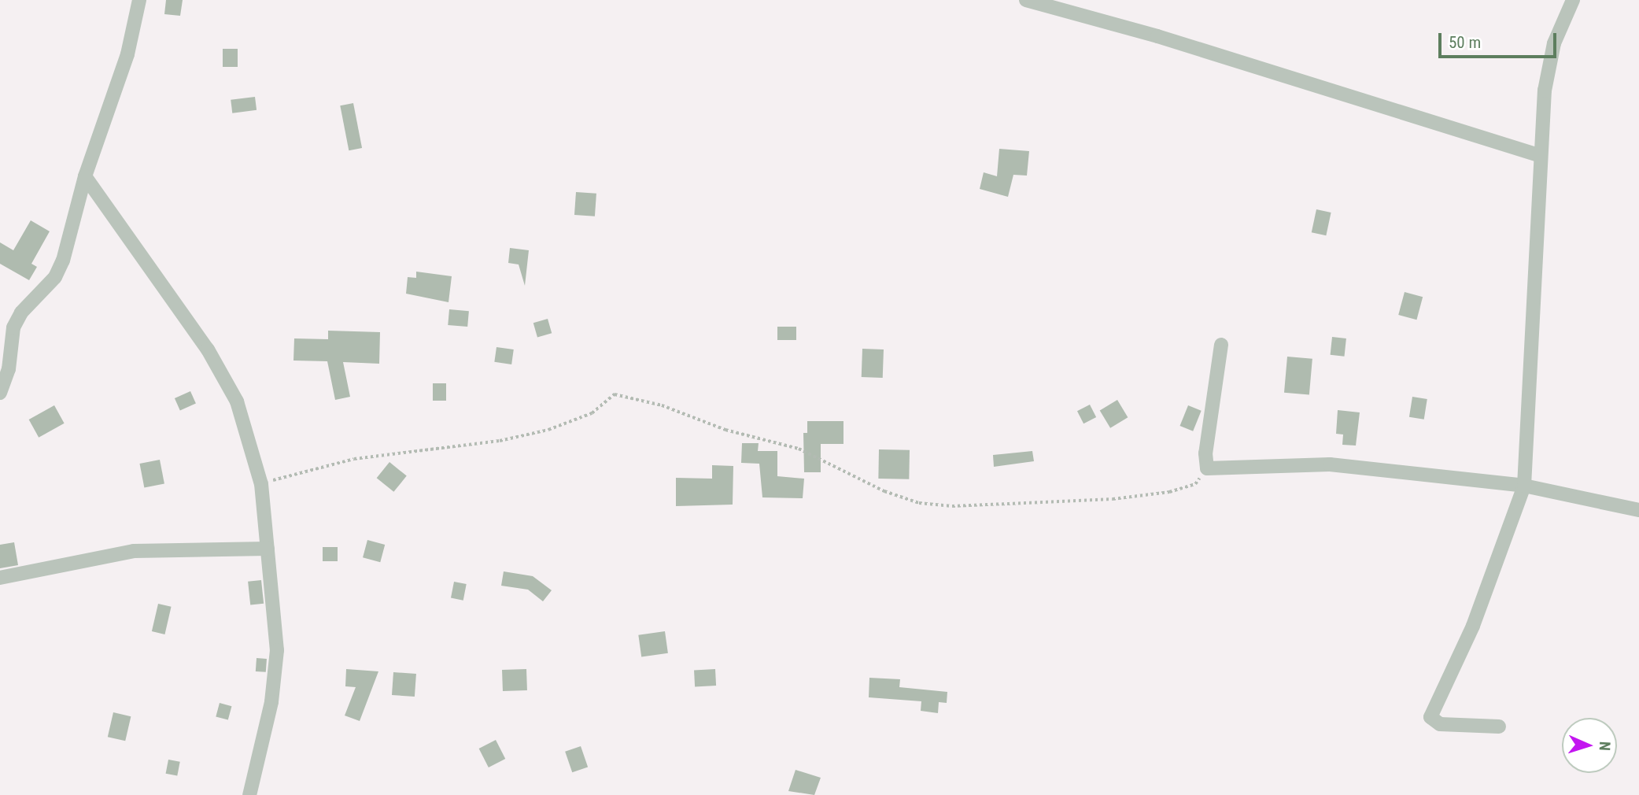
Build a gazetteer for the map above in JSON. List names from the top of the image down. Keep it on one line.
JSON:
{"scale_bar":"50 m","north":"right"}
